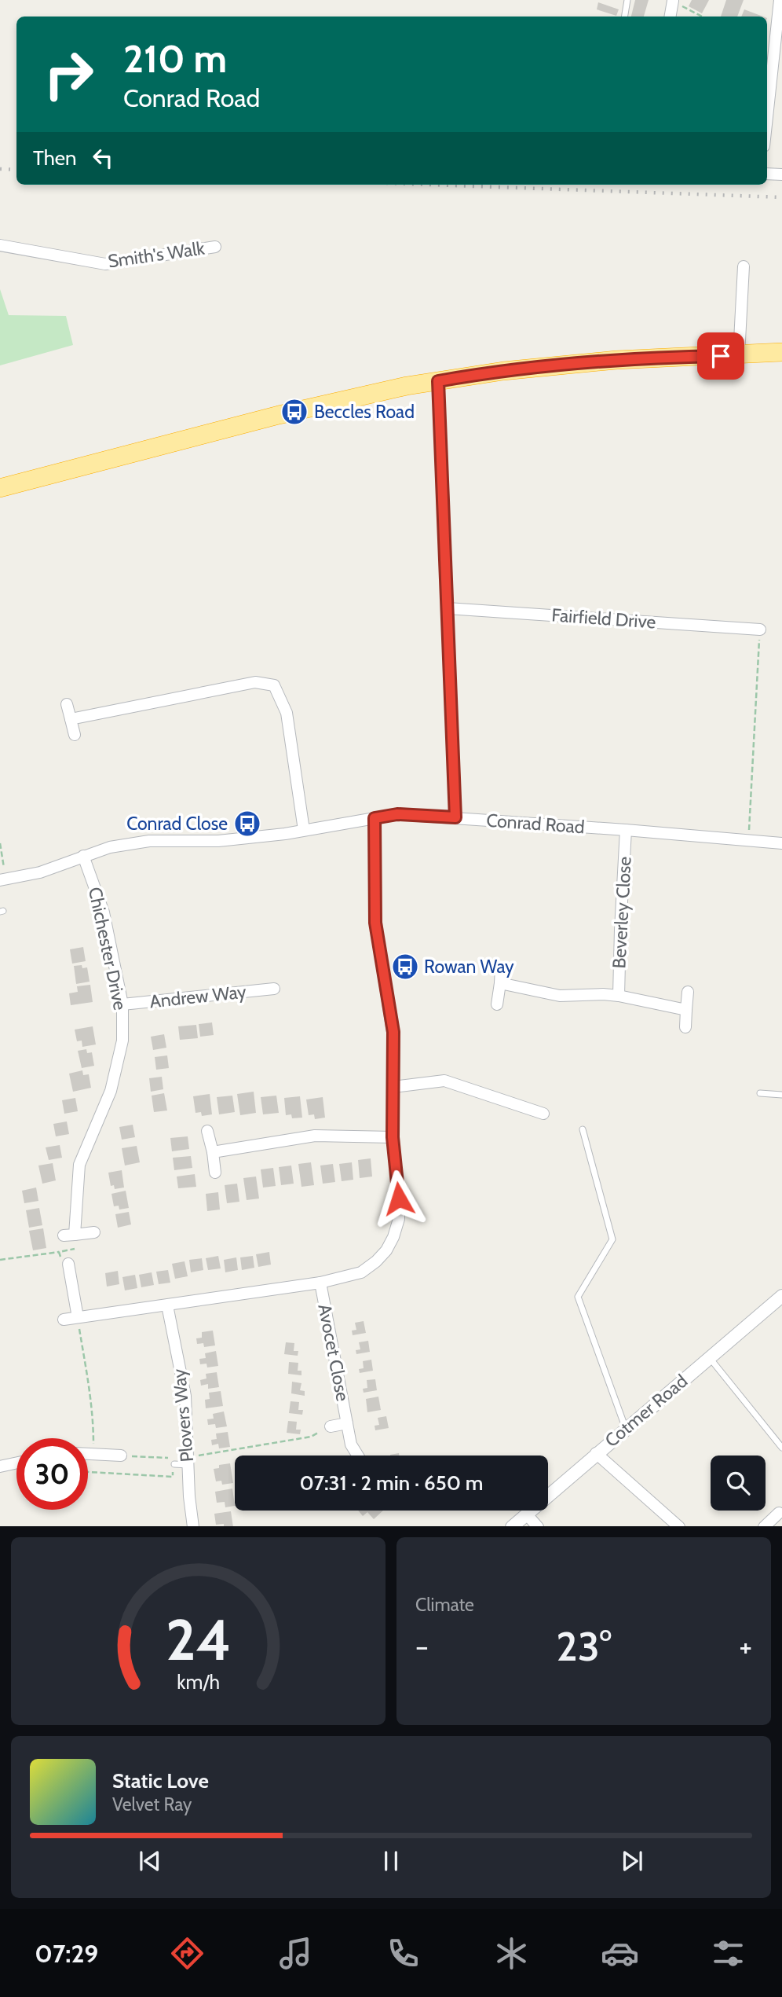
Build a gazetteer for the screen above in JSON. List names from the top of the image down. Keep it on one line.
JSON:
{"streets":{"street":["Smith's Walk","Fairfield Drive","Conrad Road","Beverley Close","Chichester Drive","Andrew Way","Avocet Close","Cotmer Road","Plovers Way"]},"crossings":[["Conrad Road","Beverley Close"],["Conrad Road","Chichester Drive"],["Chichester Drive","Andrew Way"]],"places":{"bus stop":["Beccles Road","Conrad Close","Rowan Way"]},"page":{"turn":["210 m","Conrad Road"],"then":"Then","limit":"30","trip":"07:31 · 2 min · 650 m","tile":"Climate","heat":["−","23°","+"],"song":["Static Love","Velvet Ray"],"tabs":"07:29","gauge":["24","km/h"]}}
